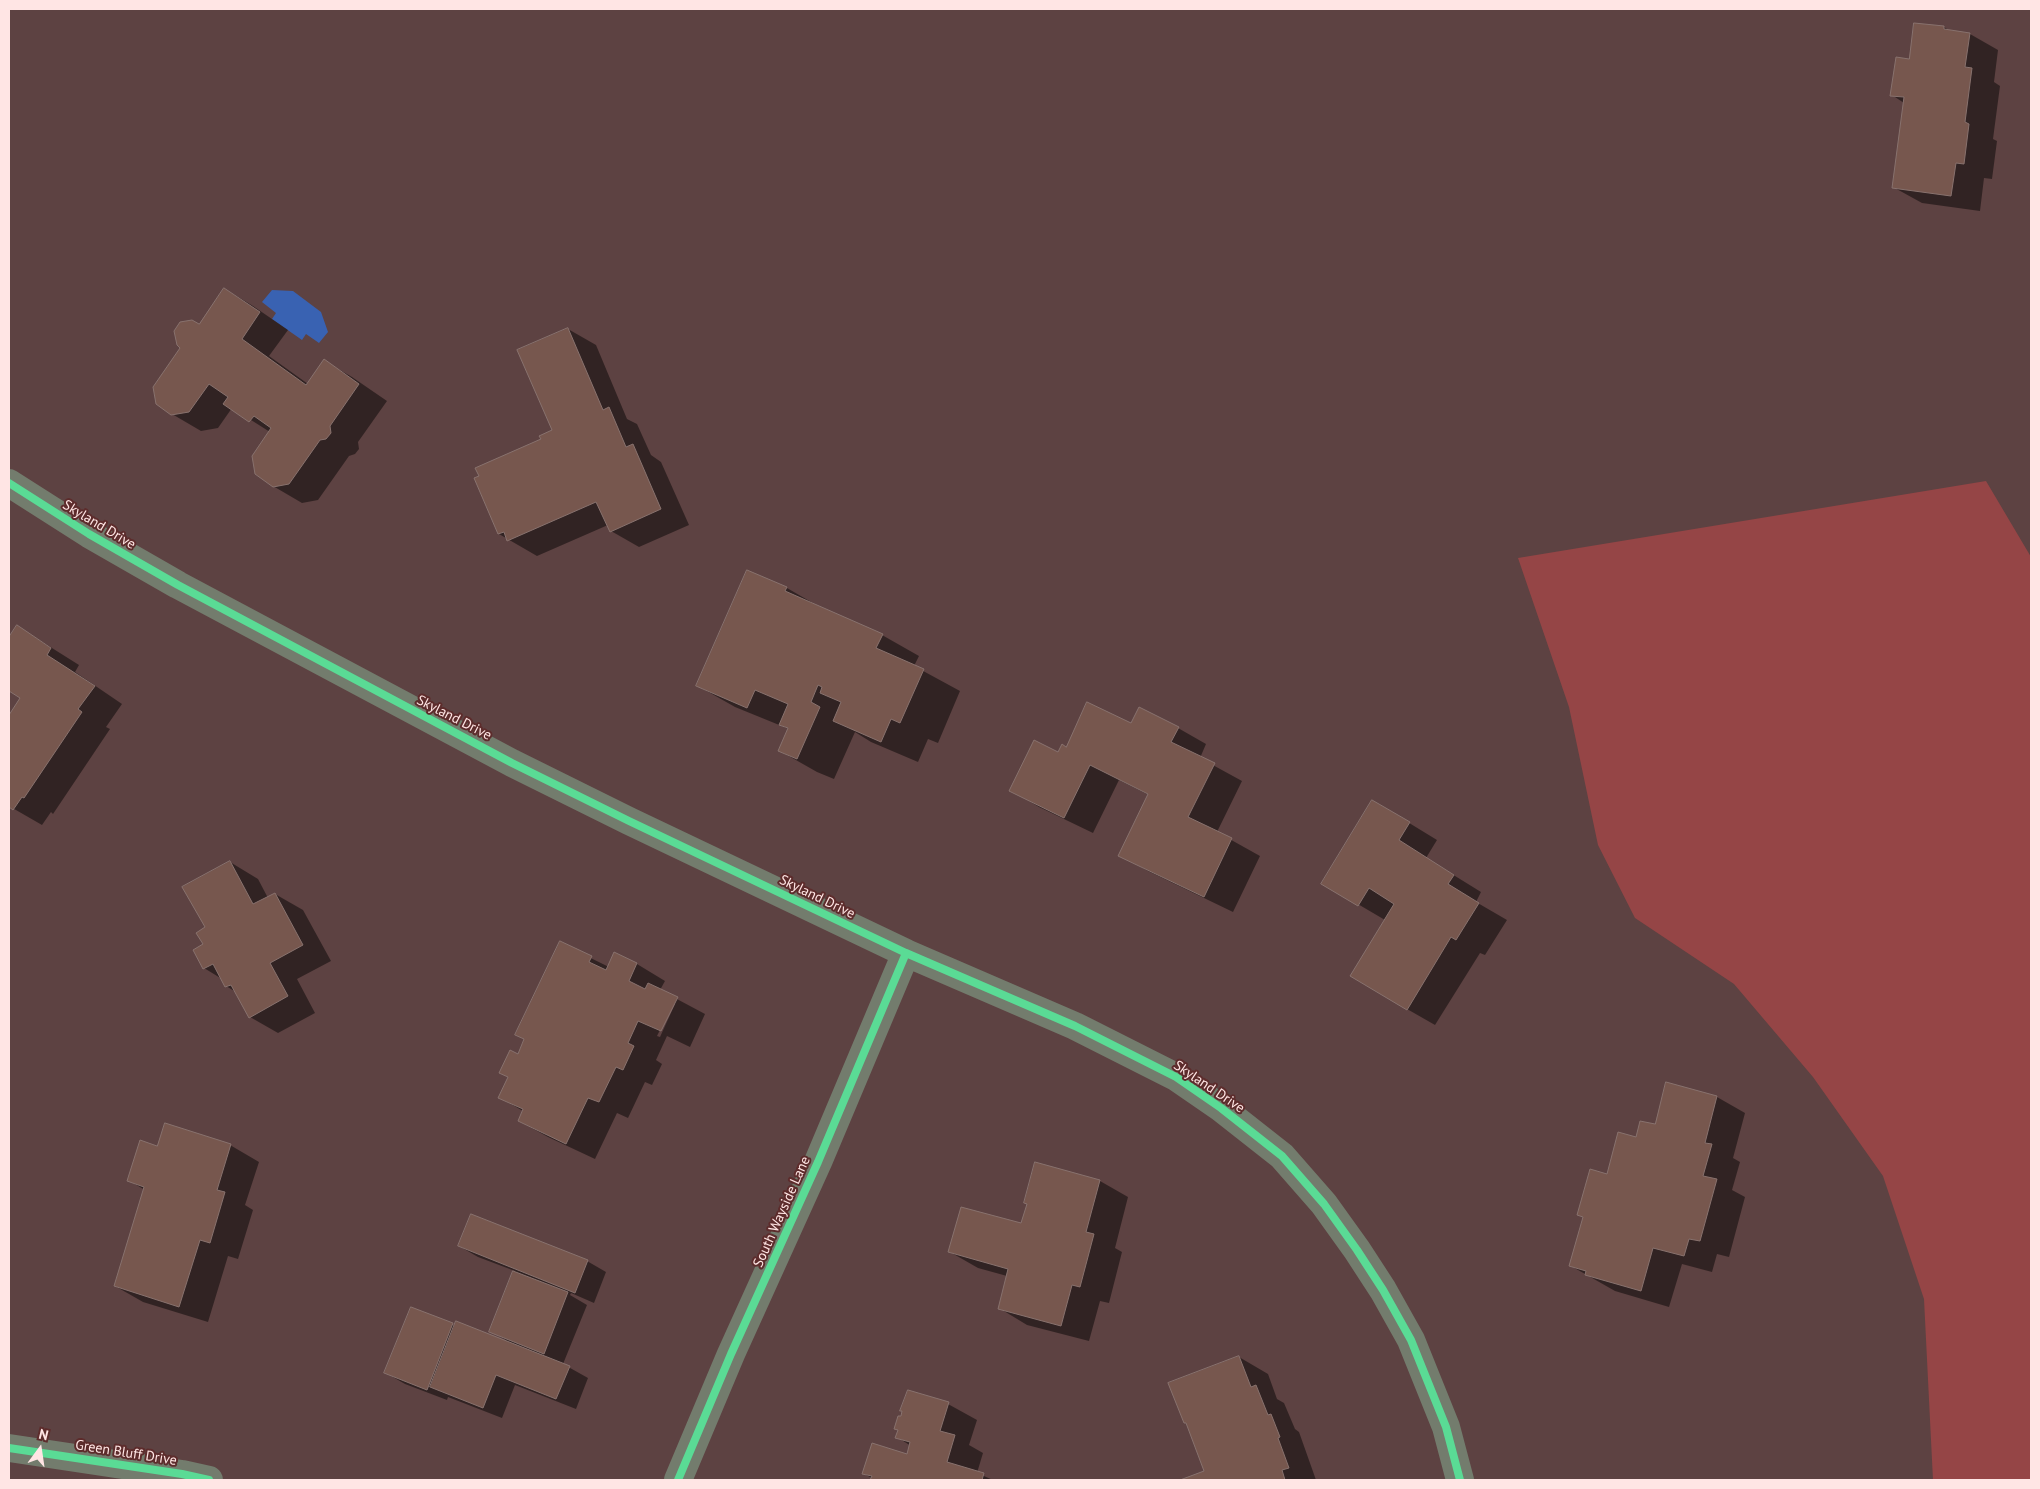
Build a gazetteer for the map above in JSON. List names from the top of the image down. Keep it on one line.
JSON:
{"streets":{"street":["Skyland Drive","South Wayside Lane","Green Bluff Drive"]},"crossings":[["Skyland Drive","South Wayside Lane"]],"north":"top"}
